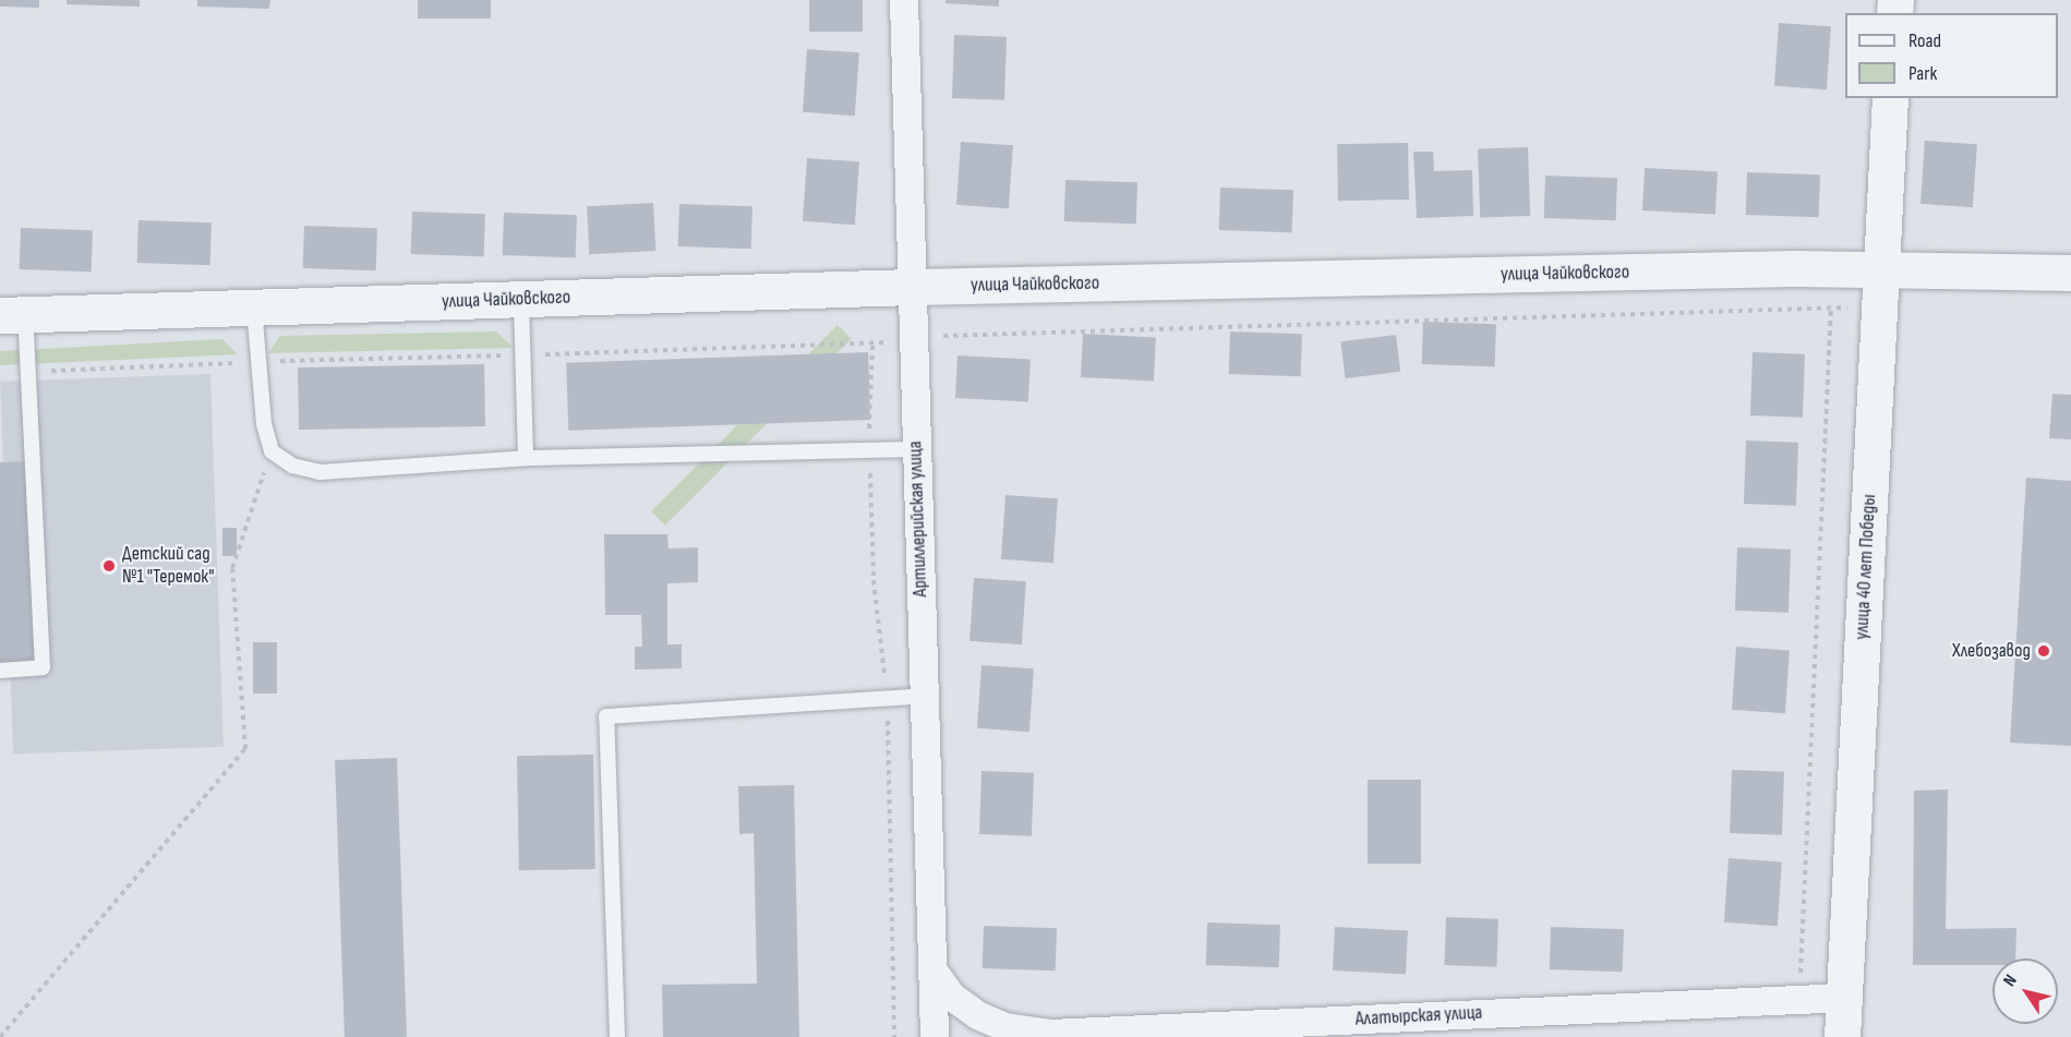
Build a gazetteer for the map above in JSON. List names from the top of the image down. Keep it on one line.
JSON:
{"streets":{"street":["улица Чайковского","Артиллерийская улица","улица 40 лет Победы","Алатырская улица"]},"crossings":[["улица Чайковского","Артиллерийская улица"],["улица Чайковского","улица 40 лет Победы"],["Артиллерийская улица","Алатырская улица"],["улица 40 лет Победы","Алатырская улица"]],"places":["Детский сад №1 \"Теремок\"","Хлебозавод"],"legend":["Road","Park"],"north":"top left"}
